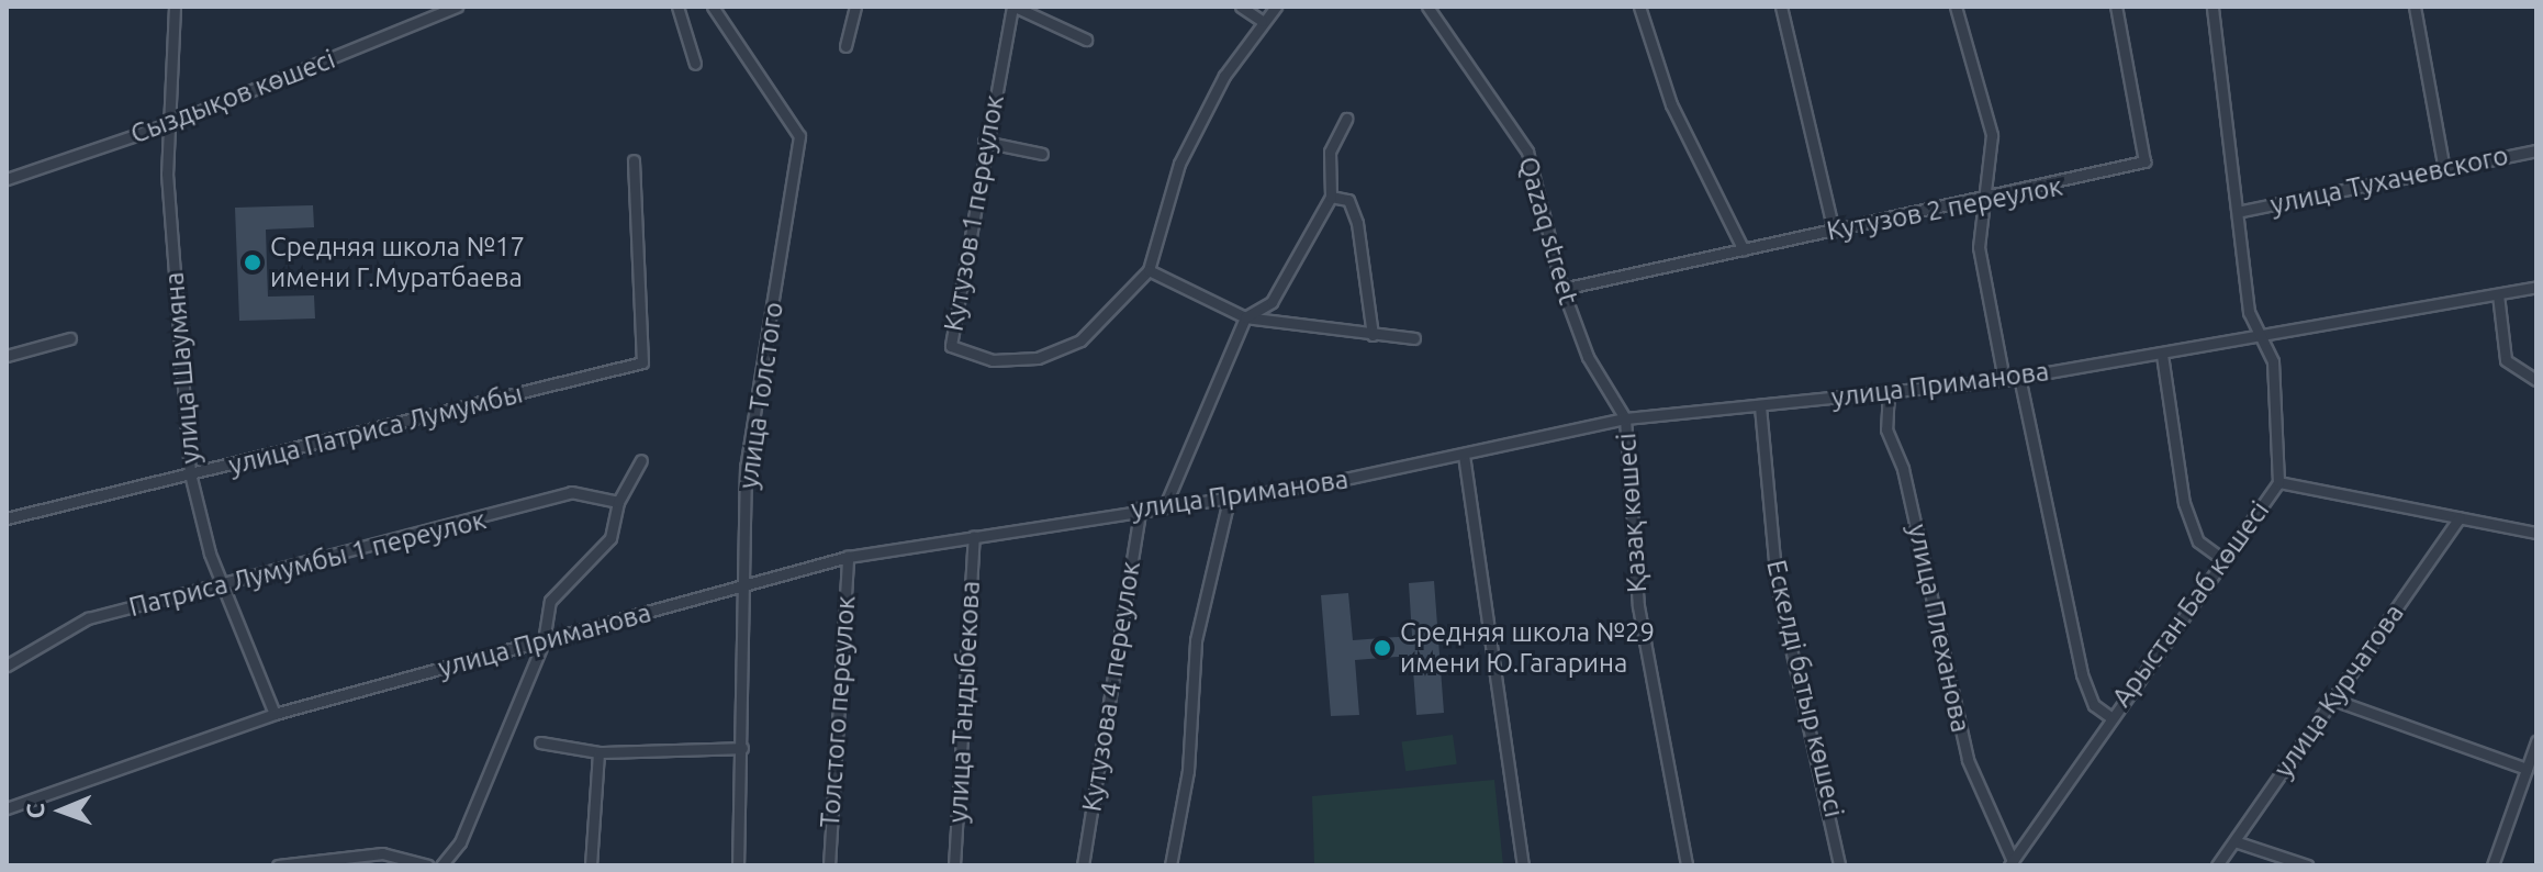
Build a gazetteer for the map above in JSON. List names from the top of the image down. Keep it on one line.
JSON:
{"streets":{"street":["Сыздықов көшесі","улица Тухачевского","Кутузов 2 переулок","Кутузов 1 переулок","Qazaq street","улица Шаумяна","улица Приманова","улица Толстого","улица Патриса Лумумбы","Қазақ көшесі","Патриса Лумумбы 1 переулок","Арыстан Баб көшесі","улица Плеханова","Кутузова 4 переулок","Ескелді батыр көшесі","улица Курчатова","улица Тандыбекова","Толстого переулок"]},"crossings":[["Сыздықов көшесі","улица Шаумяна"],["улица Тухачевского","Арыстан Баб көшесі"],["Кутузов 2 переулок","Qazaq street"],["Qazaq street","улица Приманова"],["Qazaq street","Қазақ көшесі"],["улица Шаумяна","улица Приманова"],["улица Шаумяна","улица Патриса Лумумбы"],["улица Шаумяна","Патриса Лумумбы 1 переулок"],["улица Приманова","улица Толстого"],["улица Приманова","Қазақ көшесі"],["улица Приманова","Арыстан Баб көшесі"],["улица Приманова","улица Плеханова"],["улица Приманова","Кутузова 4 переулок"],["улица Приманова","Ескелді батыр көшесі"],["улица Приманова","улица Тандыбекова"],["улица Приманова","Толстого переулок"],["Арыстан Баб көшесі","улица Плеханова"]],"places":["Средняя школа №17 имени Г.Муратбаева","Средняя школа №29 имени Ю.Гагарина"],"north":"left"}
